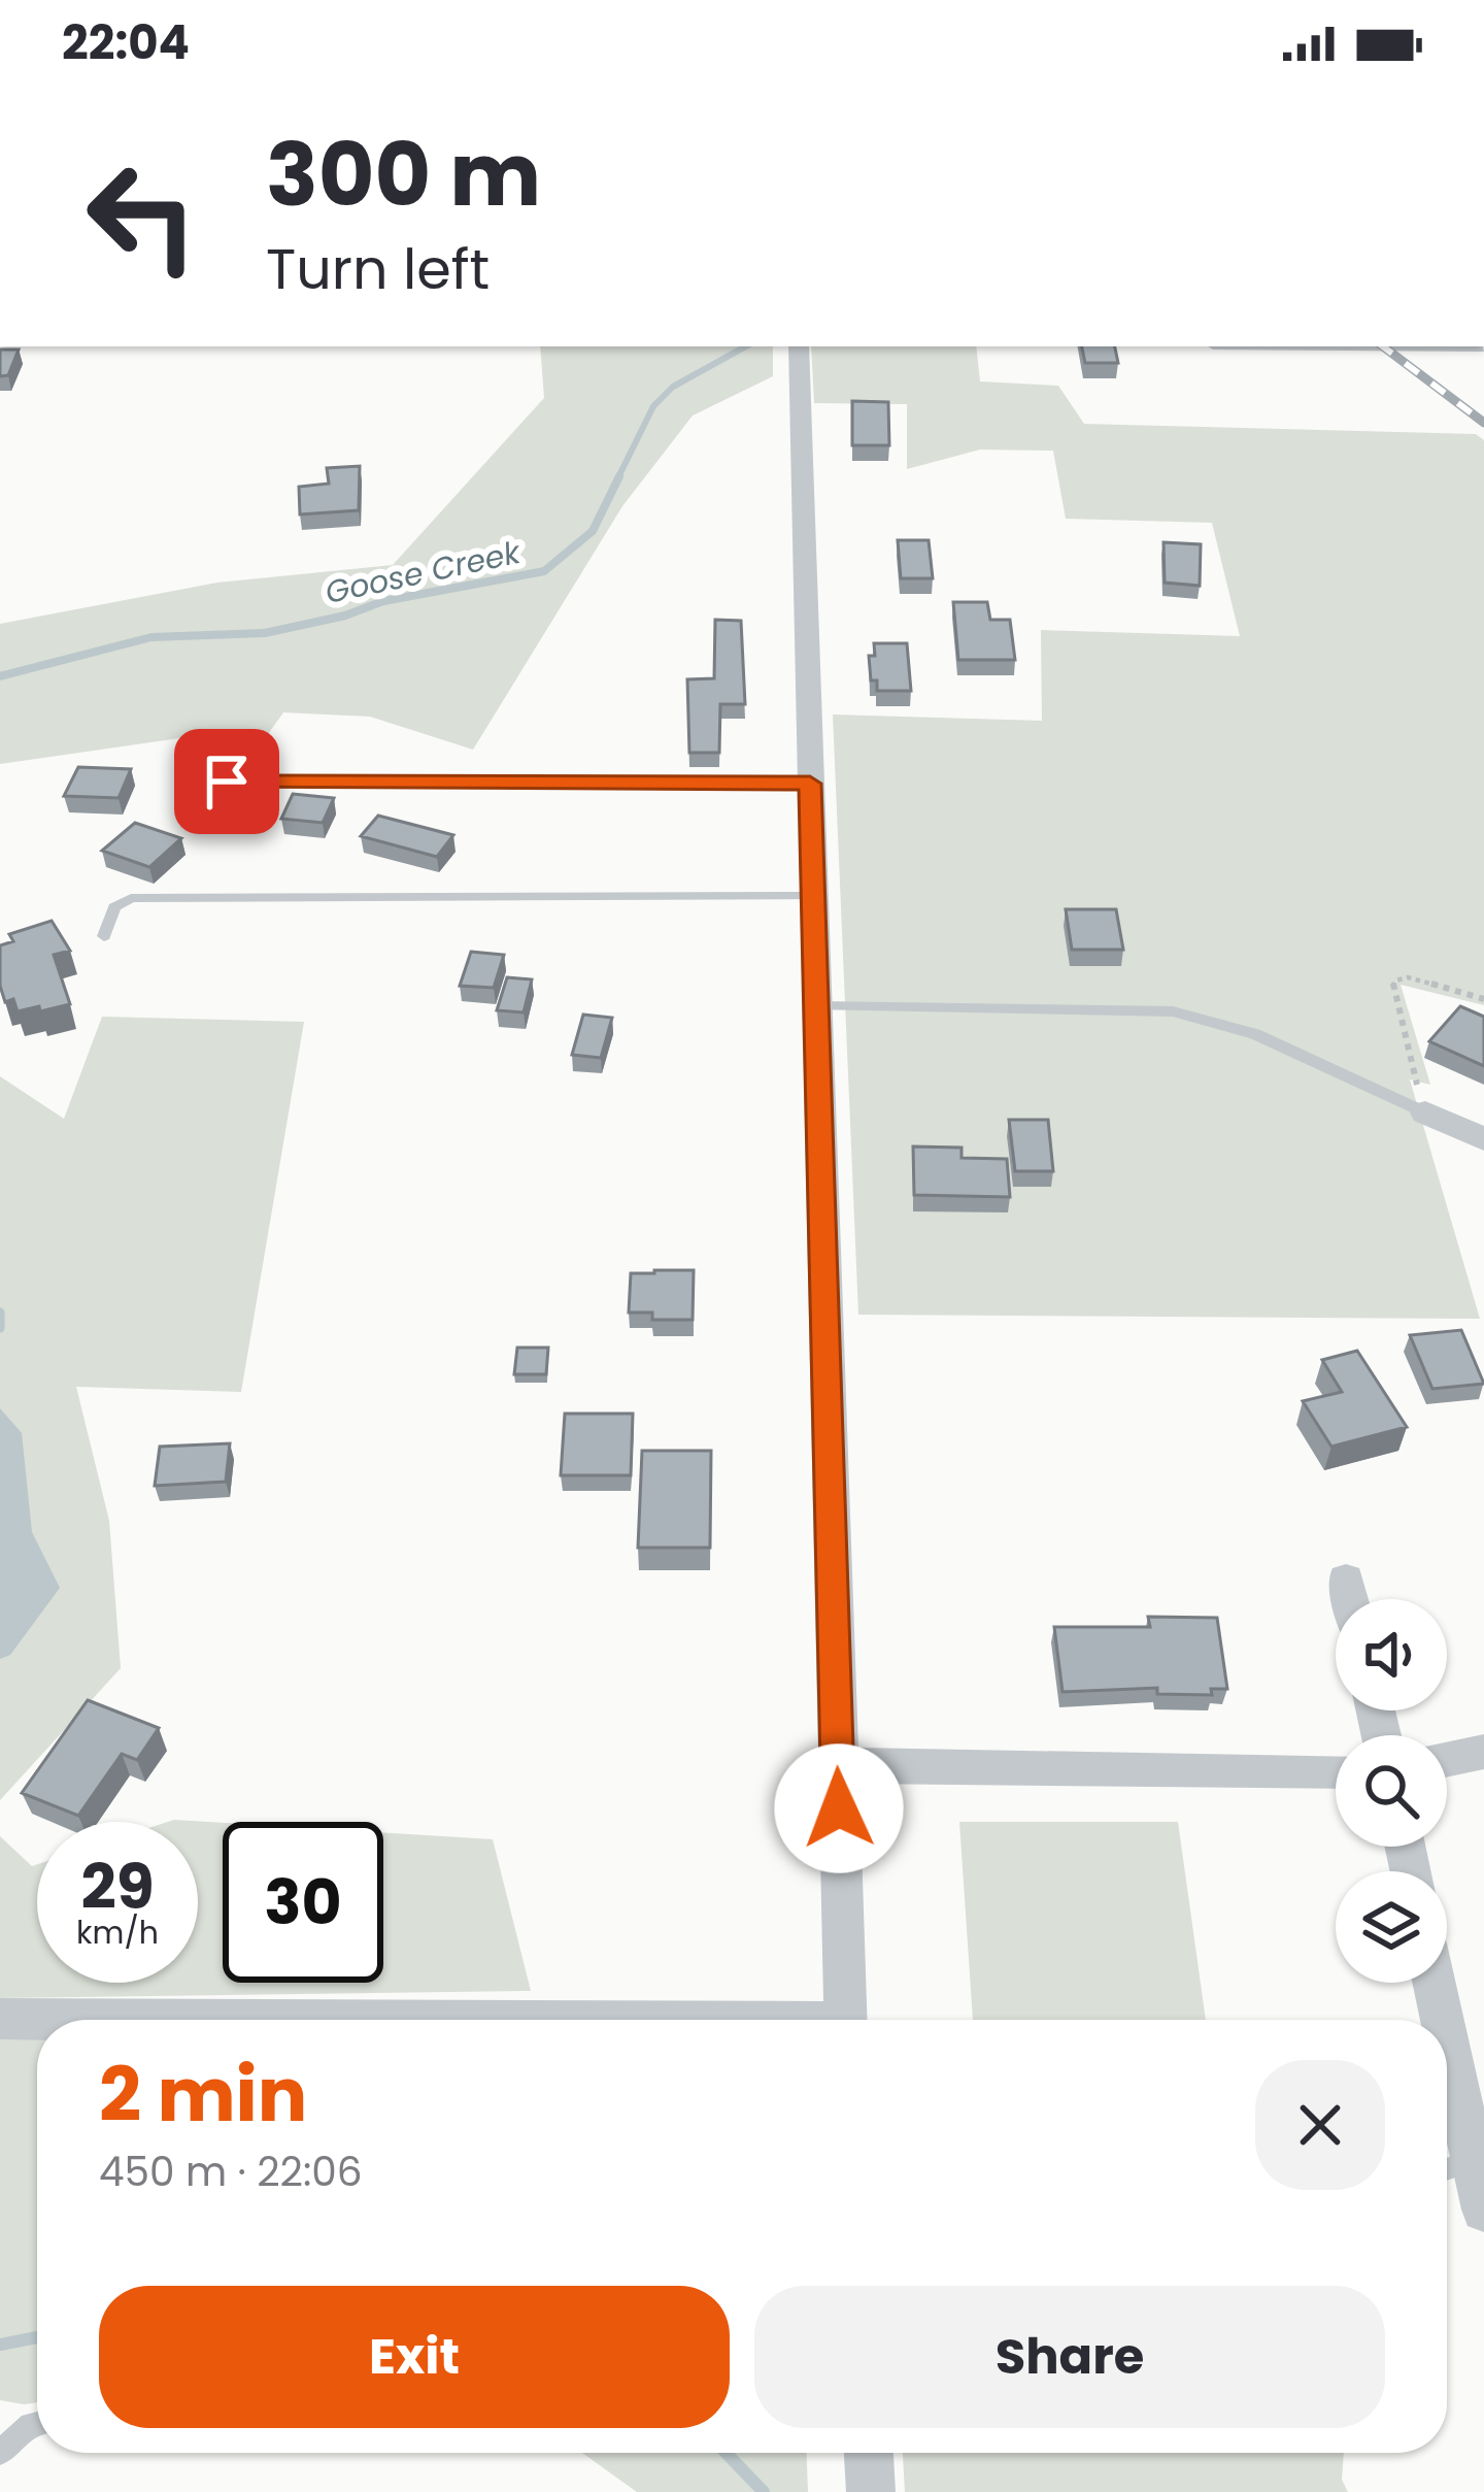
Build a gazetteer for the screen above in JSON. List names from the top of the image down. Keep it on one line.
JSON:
{"water":["Goose Creek"],"page":{"status":"22:04","turn":["300 m","Turn left"],"speed":"29 km/h","limit":"30","heading":["2 min","450 m · 22:06"],"buttons":["Exit","Share"]}}
